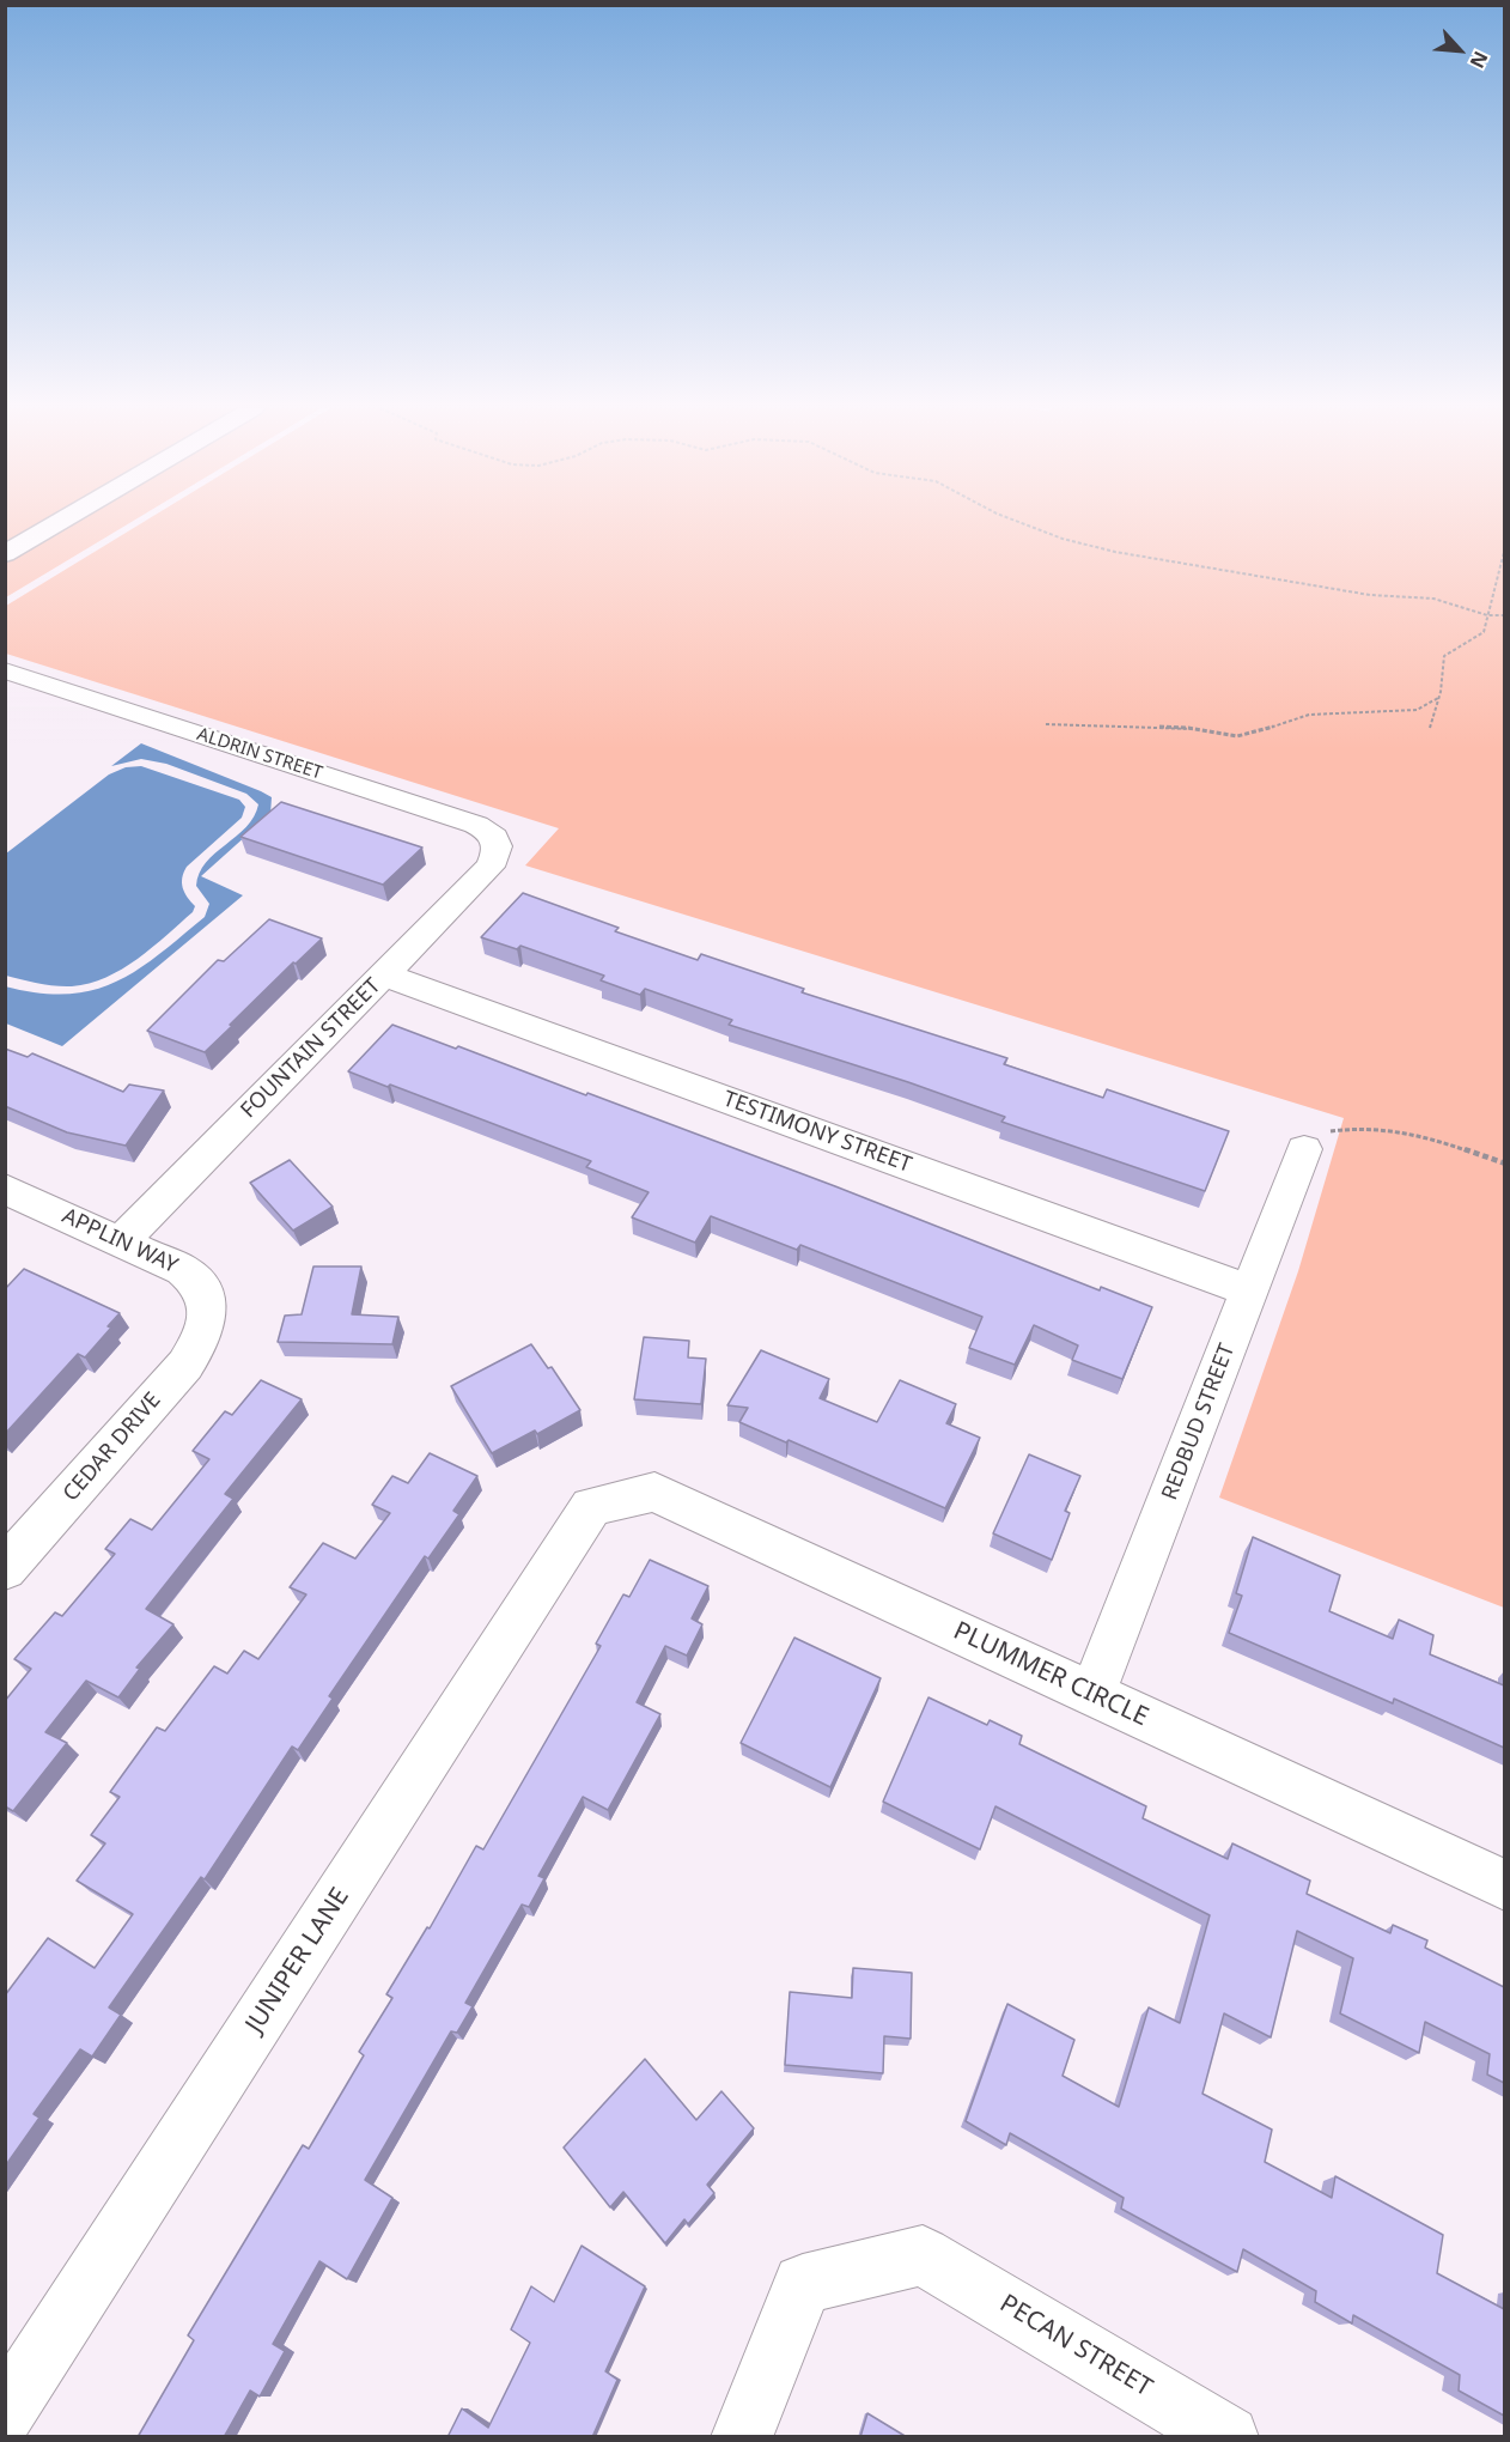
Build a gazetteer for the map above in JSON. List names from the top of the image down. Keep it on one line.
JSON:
{"streets":{"street":["ALDRIN STREET","FOUNTAIN STREET","TESTIMONY STREET","APPLIN WAY","REDBUD STREET","CEDAR DRIVE","PLUMMER CIRCLE","JUNIPER LANE","PECAN STREET"]},"crossings":[["ALDRIN STREET","FOUNTAIN STREET"],["FOUNTAIN STREET","TESTIMONY STREET"],["FOUNTAIN STREET","APPLIN WAY"],["TESTIMONY STREET","REDBUD STREET"],["APPLIN WAY","CEDAR DRIVE"],["REDBUD STREET","PLUMMER CIRCLE"],["PLUMMER CIRCLE","JUNIPER LANE"]],"north":"bottom right"}
